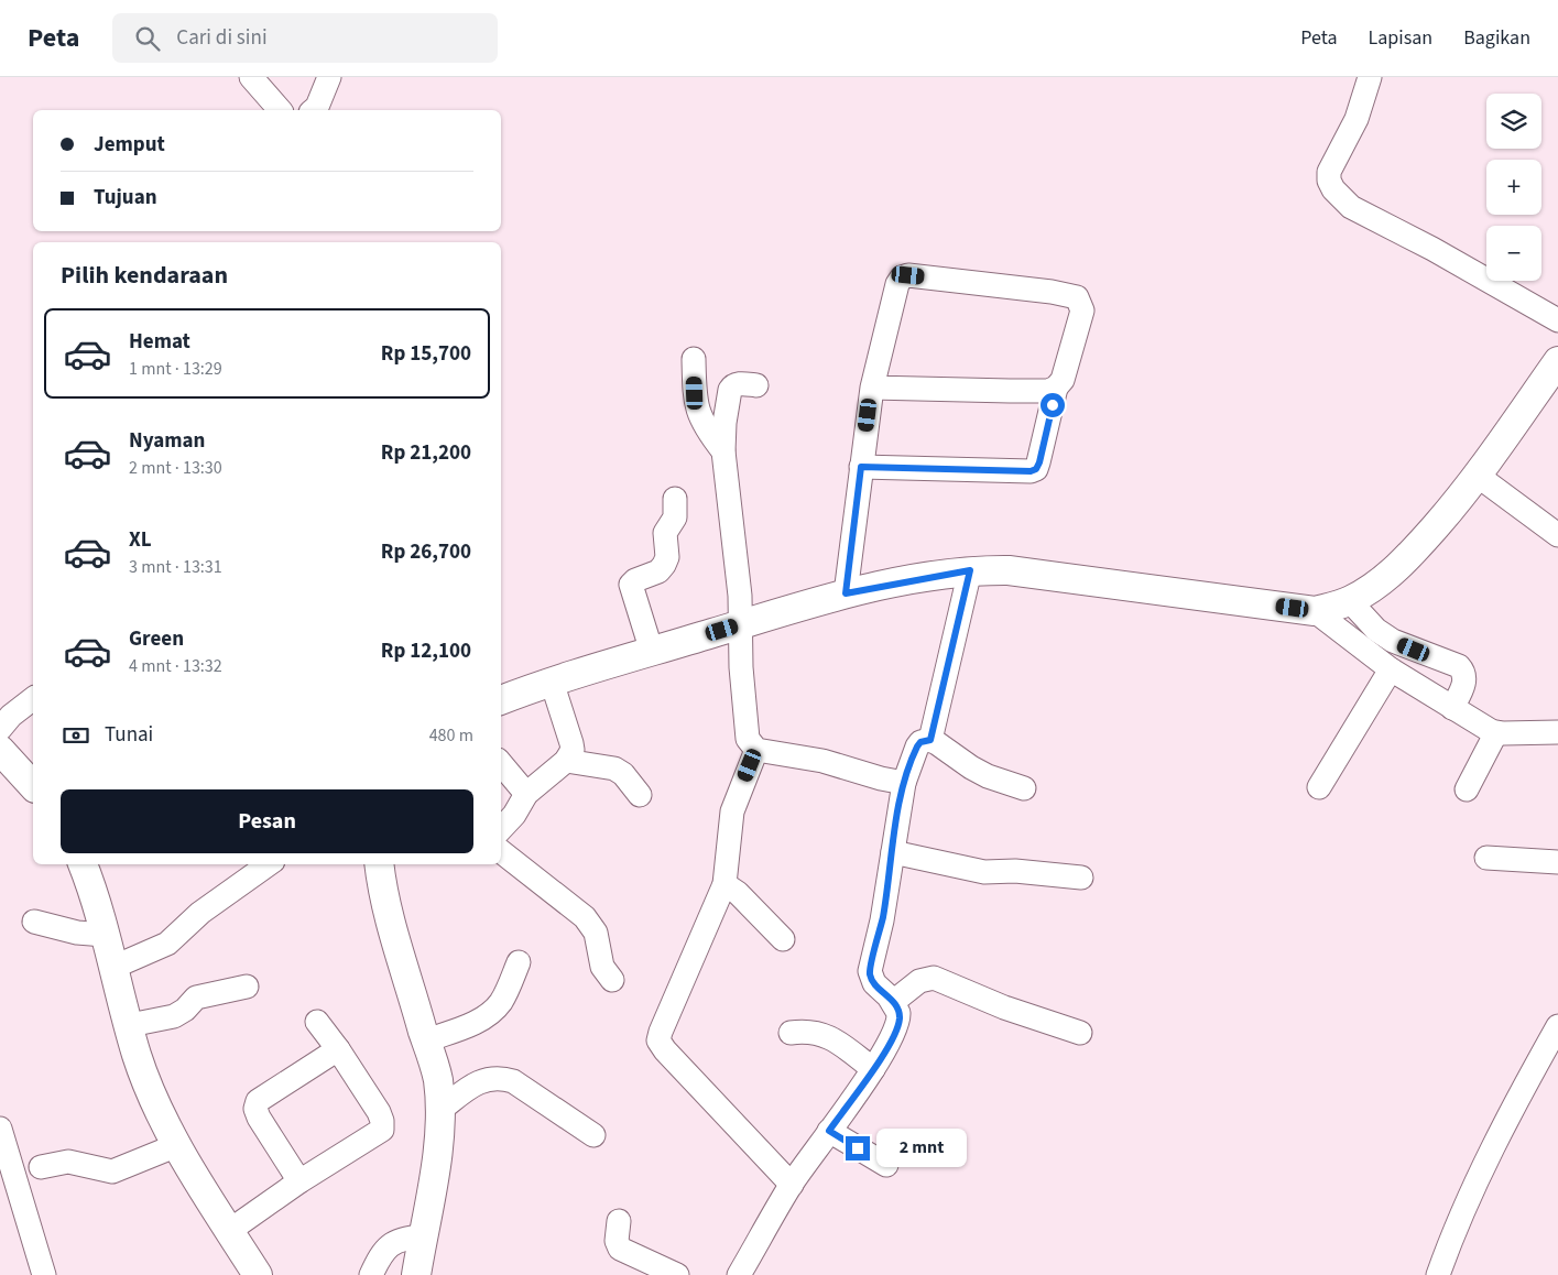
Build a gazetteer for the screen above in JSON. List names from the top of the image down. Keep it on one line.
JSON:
{"page":{"header":"Peta","search":"Cari di sini","nav":["Peta","Lapisan","Bagikan"],"map_buttons":["+","−"],"banner":["Jemput","Tujuan"],"heading":"Pilih kendaraan","list":[{"name":"Hemat","note":"1 mnt · 13:29","value":"Rp 15,700"},{"name":"Nyaman","note":"2 mnt · 13:30","value":"Rp 21,200"},{"name":"XL","note":"3 mnt · 13:31","value":"Rp 26,700"},{"name":"Green","note":"4 mnt · 13:32","value":"Rp 12,100"}],"pay":["Tunai","480 m"],"buttons":"Pesan","bubble":"2 mnt"}}
